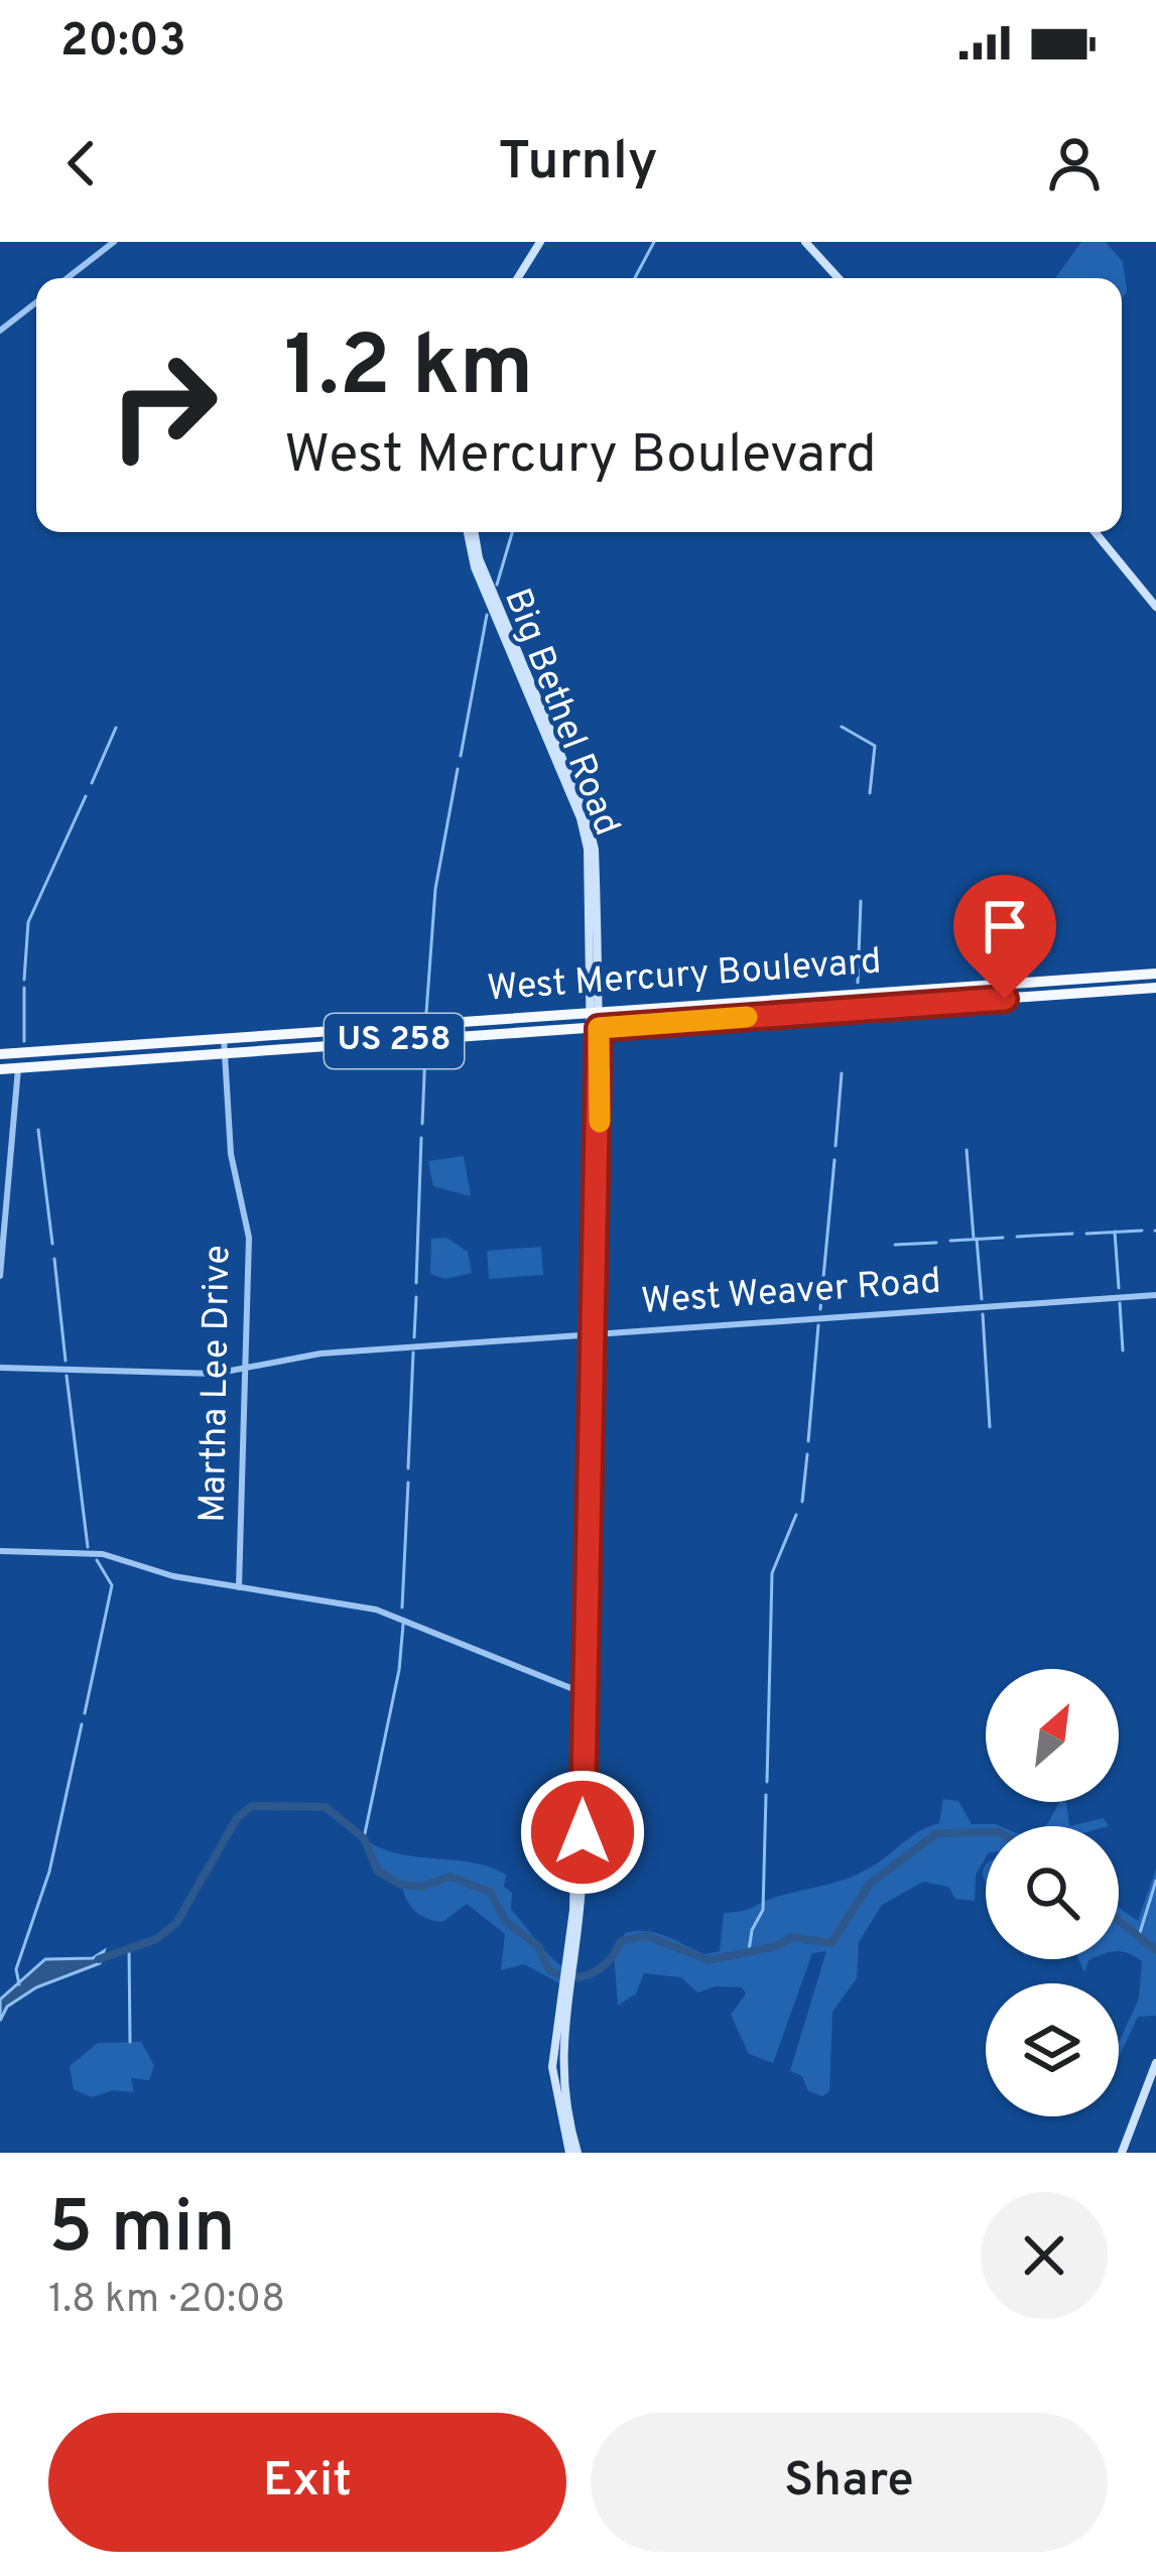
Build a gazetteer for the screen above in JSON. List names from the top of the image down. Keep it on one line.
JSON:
{"streets":{"highway":["West Mercury Boulevard","US 258"],"main road":["Big Bethel Road"],"street":["West Weaver Road","Martha Lee Drive"]},"crossings":[["Big Bethel Road","West Mercury Boulevard"],["Big Bethel Road","West Weaver Road"],["West Mercury Boulevard","Martha Lee Drive"],["West Weaver Road","Martha Lee Drive"]],"north":"top right","page":{"status":"20:03","header":"Turnly","turn":["1.2 km","West Mercury Boulevard"],"heading":["5 min","1.8 km · 20:08"],"buttons":["Exit","Share"]}}
